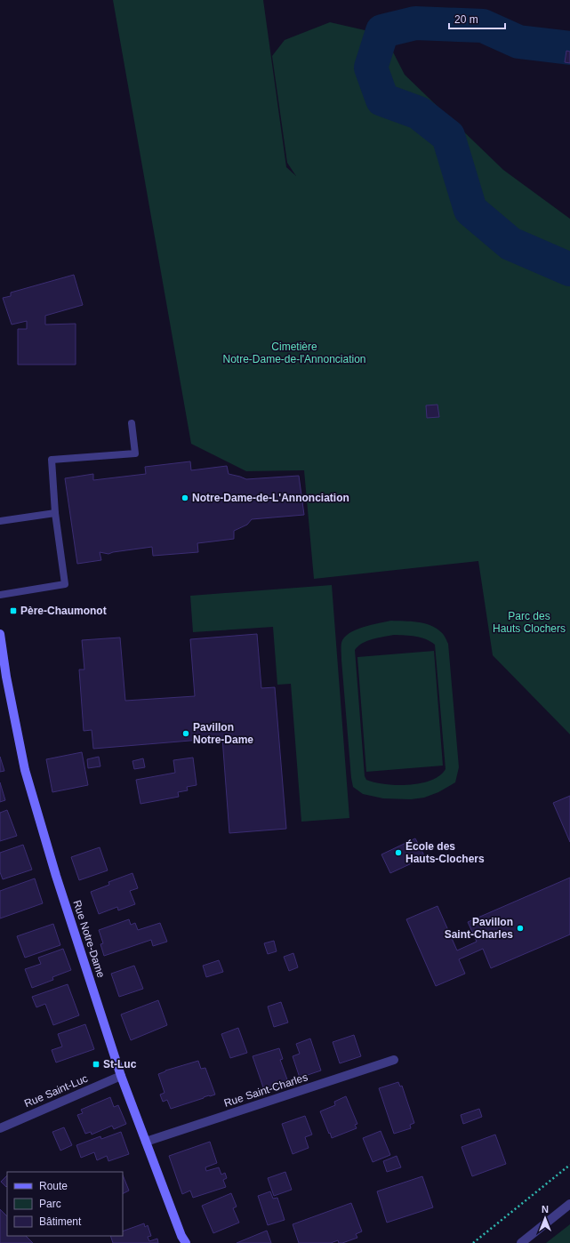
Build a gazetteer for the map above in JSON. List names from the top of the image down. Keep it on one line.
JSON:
{"streets":{"street":["Rue Notre-Dame","Rue Saint-Charles","Rue Saint-Luc"]},"crossings":[["Rue Notre-Dame","Rue Saint-Charles"],["Rue Notre-Dame","Rue Saint-Luc"]],"parks":["Cimetière Notre-Dame-de-l'Annonciation","Parc des Hauts Clochers"],"places":{"other":["Notre-Dame-de-L'Annonciation","Pavillon Notre-Dame","École des Hauts-Clochers","Pavillon Saint-Charles"],"transit":["Père-Chaumonot","St-Luc"]},"legend":["Route","Parc","Bâtiment"],"scale_bar":"20 m","north":"top"}
